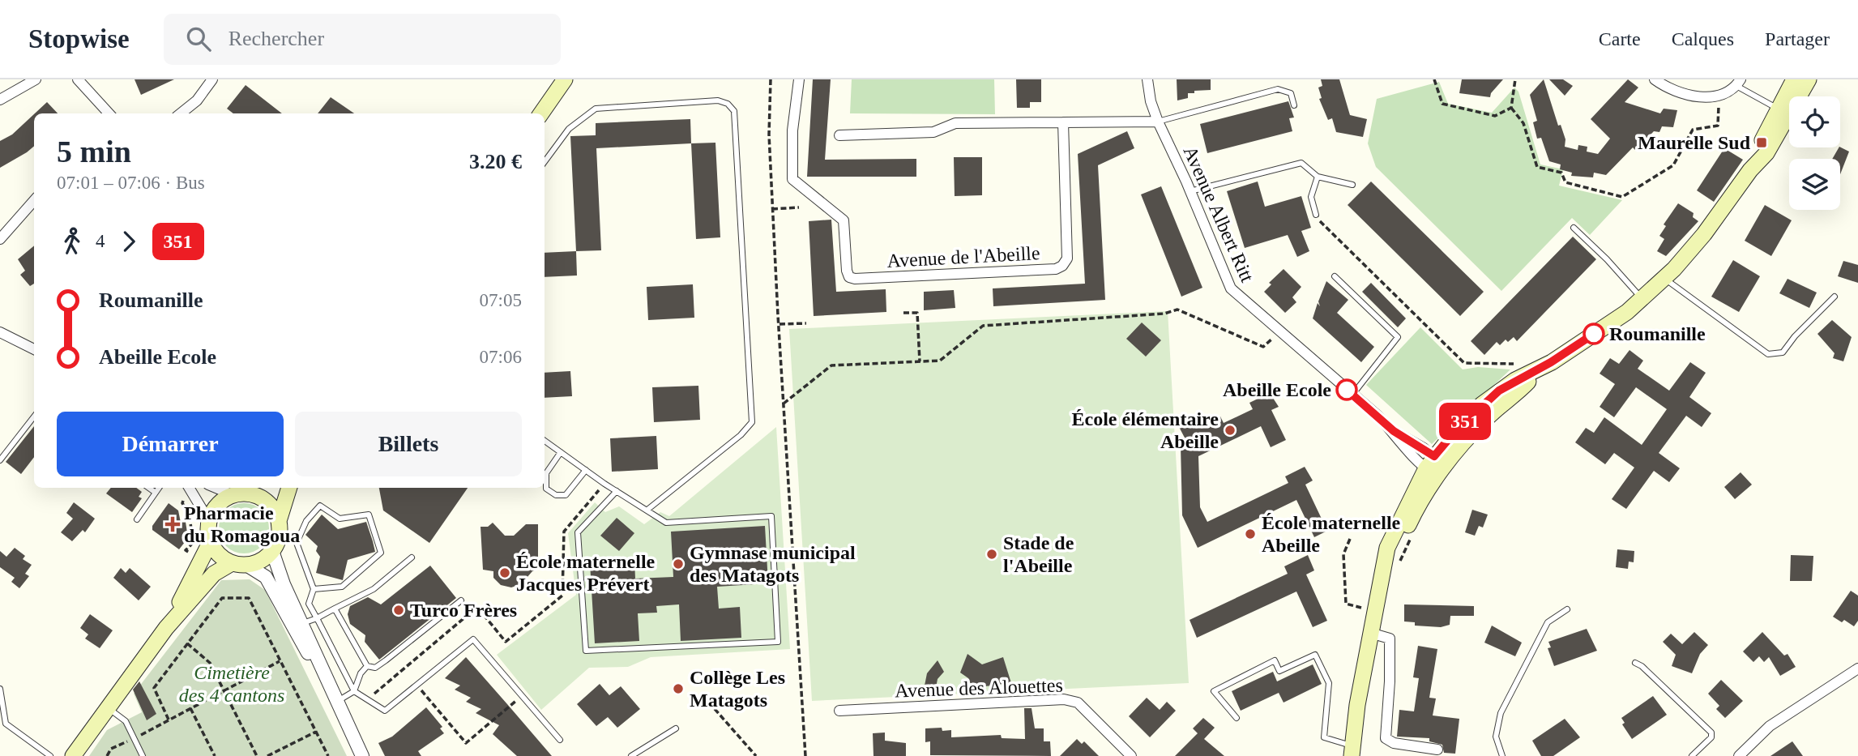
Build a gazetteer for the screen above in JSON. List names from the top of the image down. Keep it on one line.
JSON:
{"streets":{"street":["Avenue Albert Ritt","Avenue de l'Abeille","Avenue des Alouettes"]},"parks":["Cimetière des 4 cantons"],"places":{"transit":["Maurelle Sud"],"other":["Roumanille","Abeille Ecole","École élémentaire Abeille","École maternelle Abeille","Stade de l'Abeille","Gymnase municipal des Matagots","École maternelle Jacques Prévert","Turco Frères","Collège Les Matagots"],"health":["Pharmacie du Romagoua"]},"lines":["bus line 351"],"page":{"header":"Stopwise","search":"Rechercher","nav":["Carte","Calques","Partager"],"on_map":"351","heading":["5 min","07:01 – 07:06 · Bus","3.20 €"],"legs":["4","351"],"list":[{"name":"Roumanille","value":"07:05"},{"name":"Abeille Ecole","value":"07:06"}],"buttons":["Démarrer","Billets"]}}
